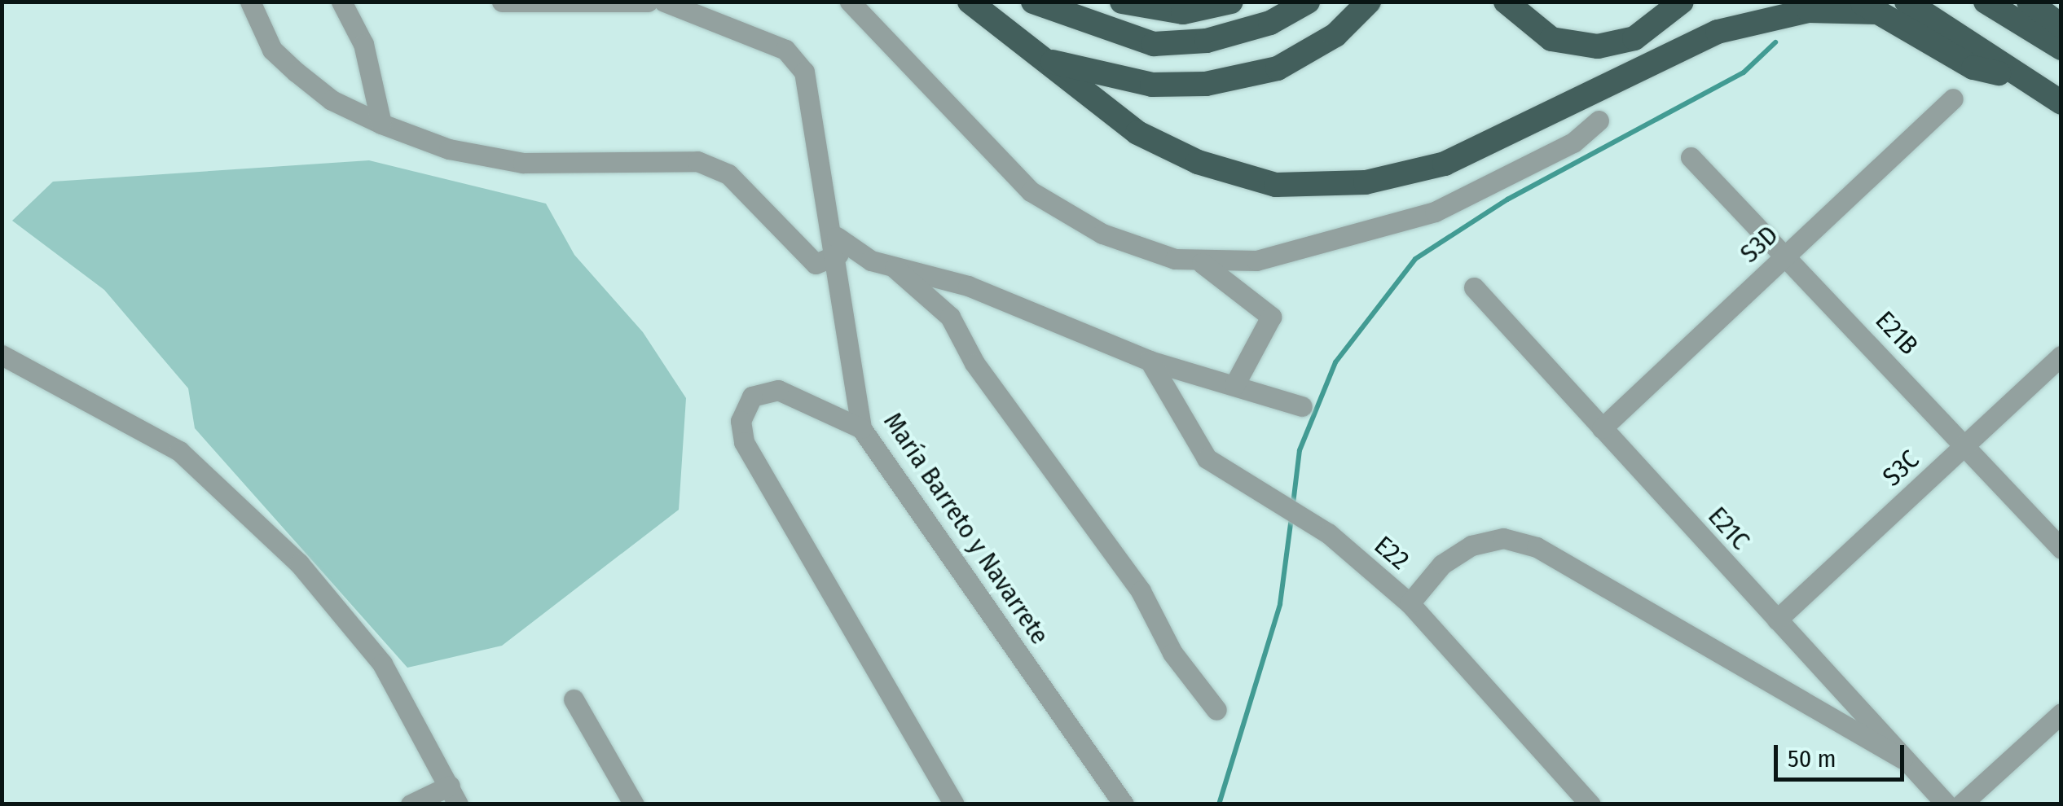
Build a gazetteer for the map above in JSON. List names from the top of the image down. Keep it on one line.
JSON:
{"streets":{"street":["S3D","E21B","S3C","María Barreto y Navarrete","E21C","E22"]},"crossings":[["S3D","E21B"],["S3D","E21C"],["E21B","S3C"],["S3C","E21C"]],"scale_bar":"50 m"}
